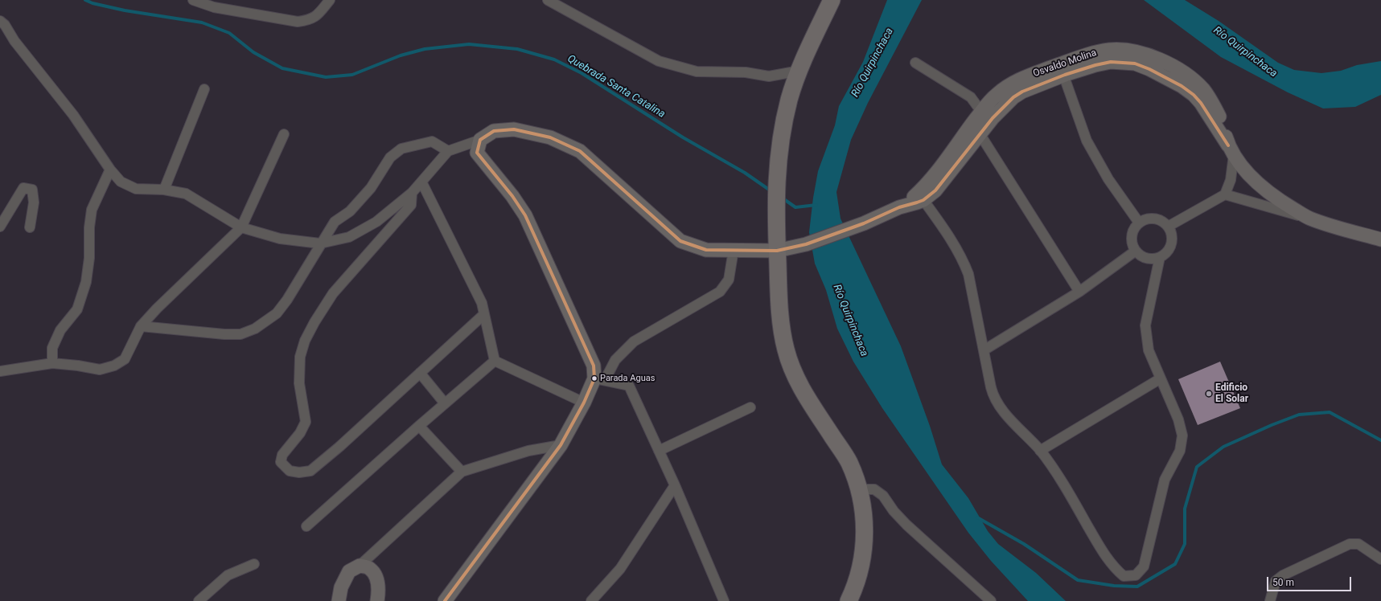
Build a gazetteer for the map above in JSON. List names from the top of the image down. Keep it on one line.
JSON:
{"streets":{"street":["Osvaldo Molina"]},"water":["Río Quirpinchaca","Quebrada Santa Catalina"],"places":["Parada Aguas","Edificio El Solar"],"scale_bar":"50 m"}
